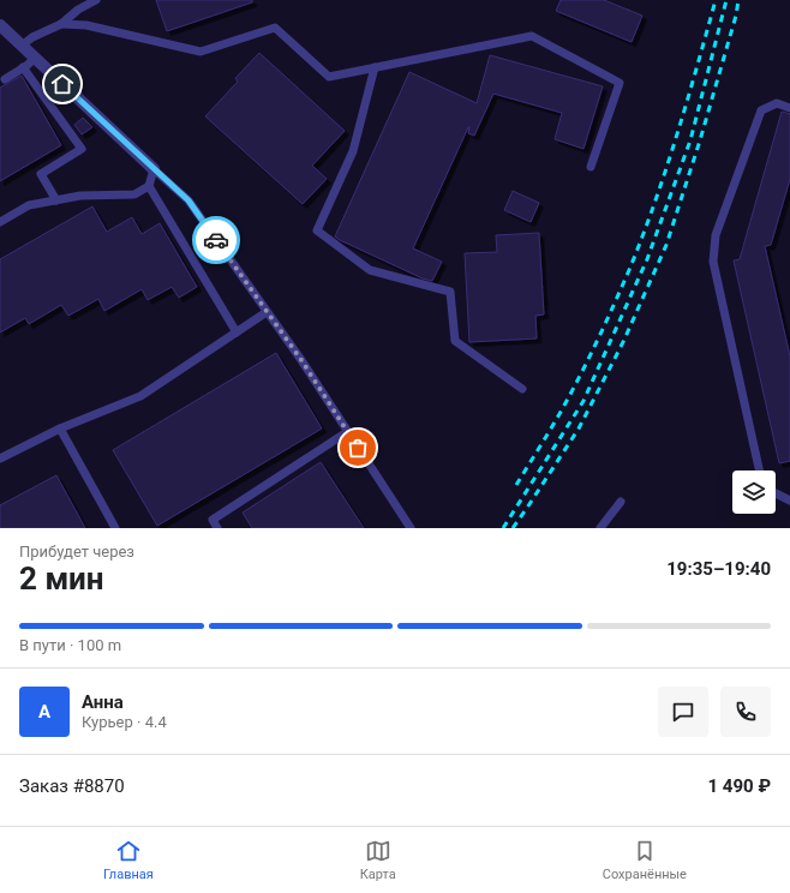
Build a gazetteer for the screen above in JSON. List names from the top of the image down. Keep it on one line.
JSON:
{"page":{"heading":["2 мин","Прибудет через","19:35–19:40"],"panel":["Анна","Курьер · 4.4","Заказ #8870","1 490 ₽"],"bar":"В пути · 100 m","round":"А","tabs":["Главная","Карта","Сохранённые"]}}
